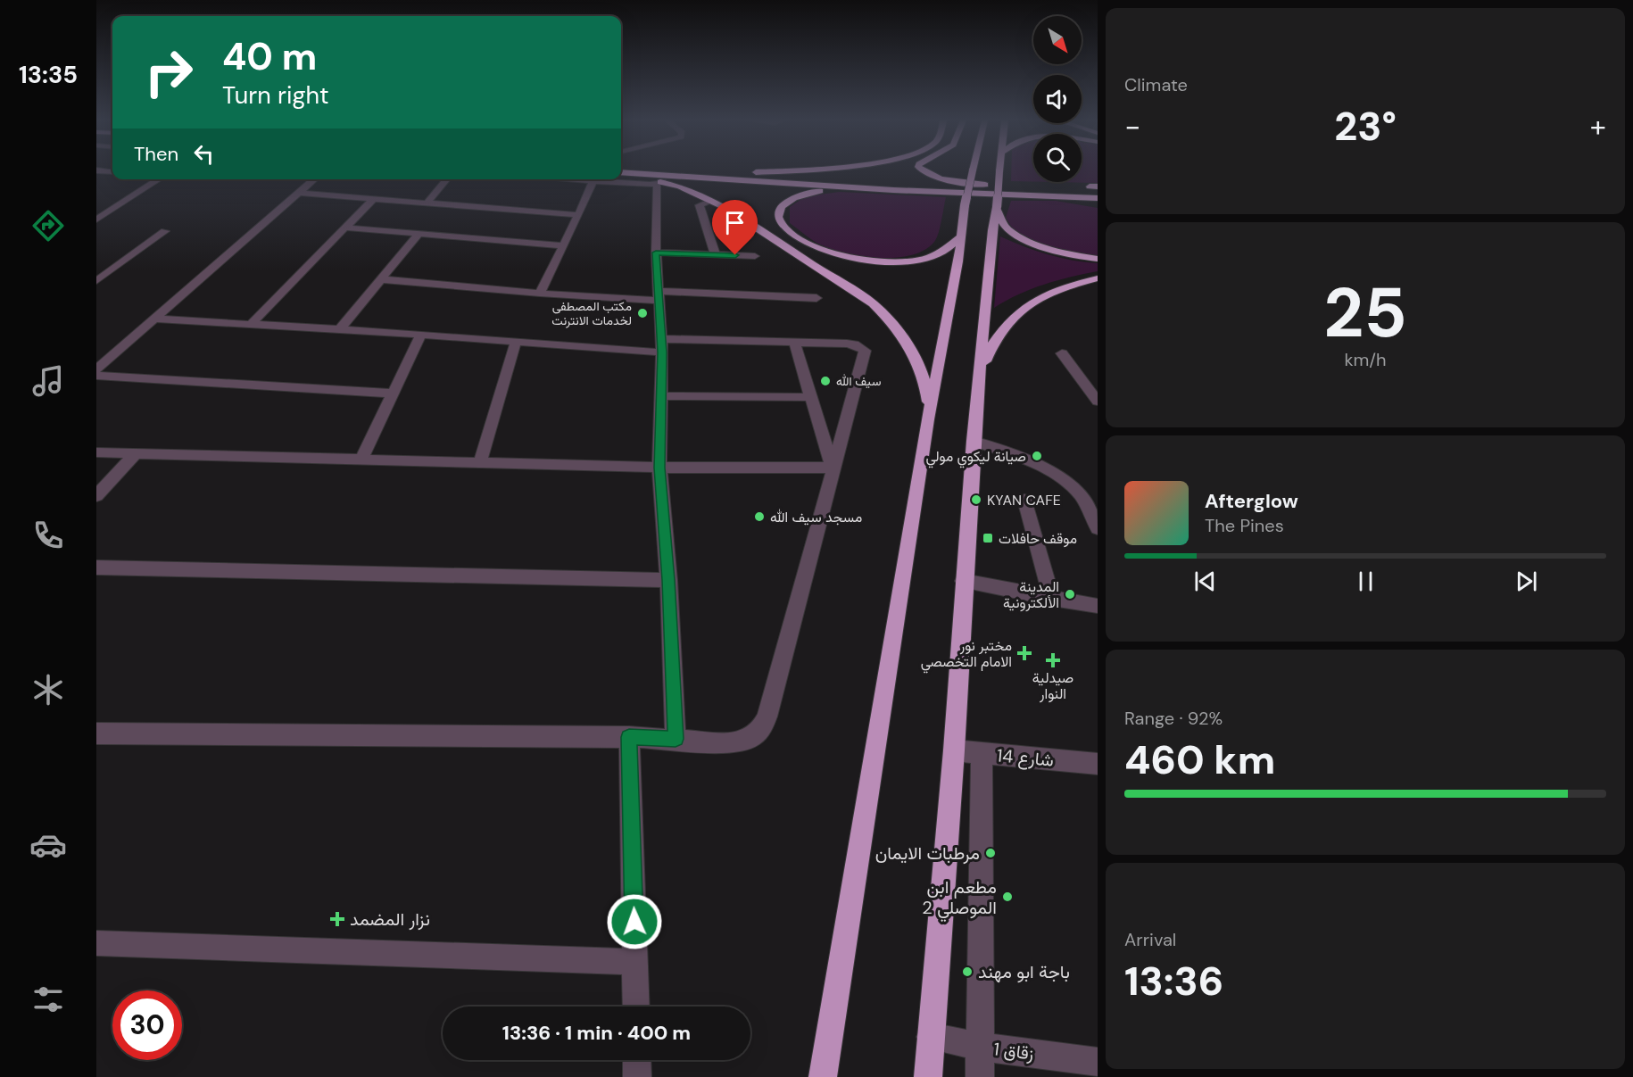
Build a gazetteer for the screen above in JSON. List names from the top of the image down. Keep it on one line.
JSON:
{"streets":{"street":["شارع 14","زقاق 1"]},"places":{"other":["مكتب المصطفى لخدمات الانترنت","سيف الله","صيانة ليكوي مولي","KYAN CAFE","مسجد سيف الله","المدينة الألكترونية","مرطبات الايمان","مطعم ابن الموصلي 2","باجة ابو مهند"],"transit":["موقف حافلات"],"health":["مختبر نور الامام التخصصي","صيدلية النوار","نزار المضمد"]},"north":"bottom right","page":{"tabs":"13:35","tile":["Climate",["25","km/h"],["Range · 92%","460 km"],["Arrival","13:36"]],"turn":["40 m","Turn right"],"heat":["−","23°","+"],"then":"Then","song":["Afterglow","The Pines"],"limit":"30","trip":"13:36 · 1 min · 400 m"}}
